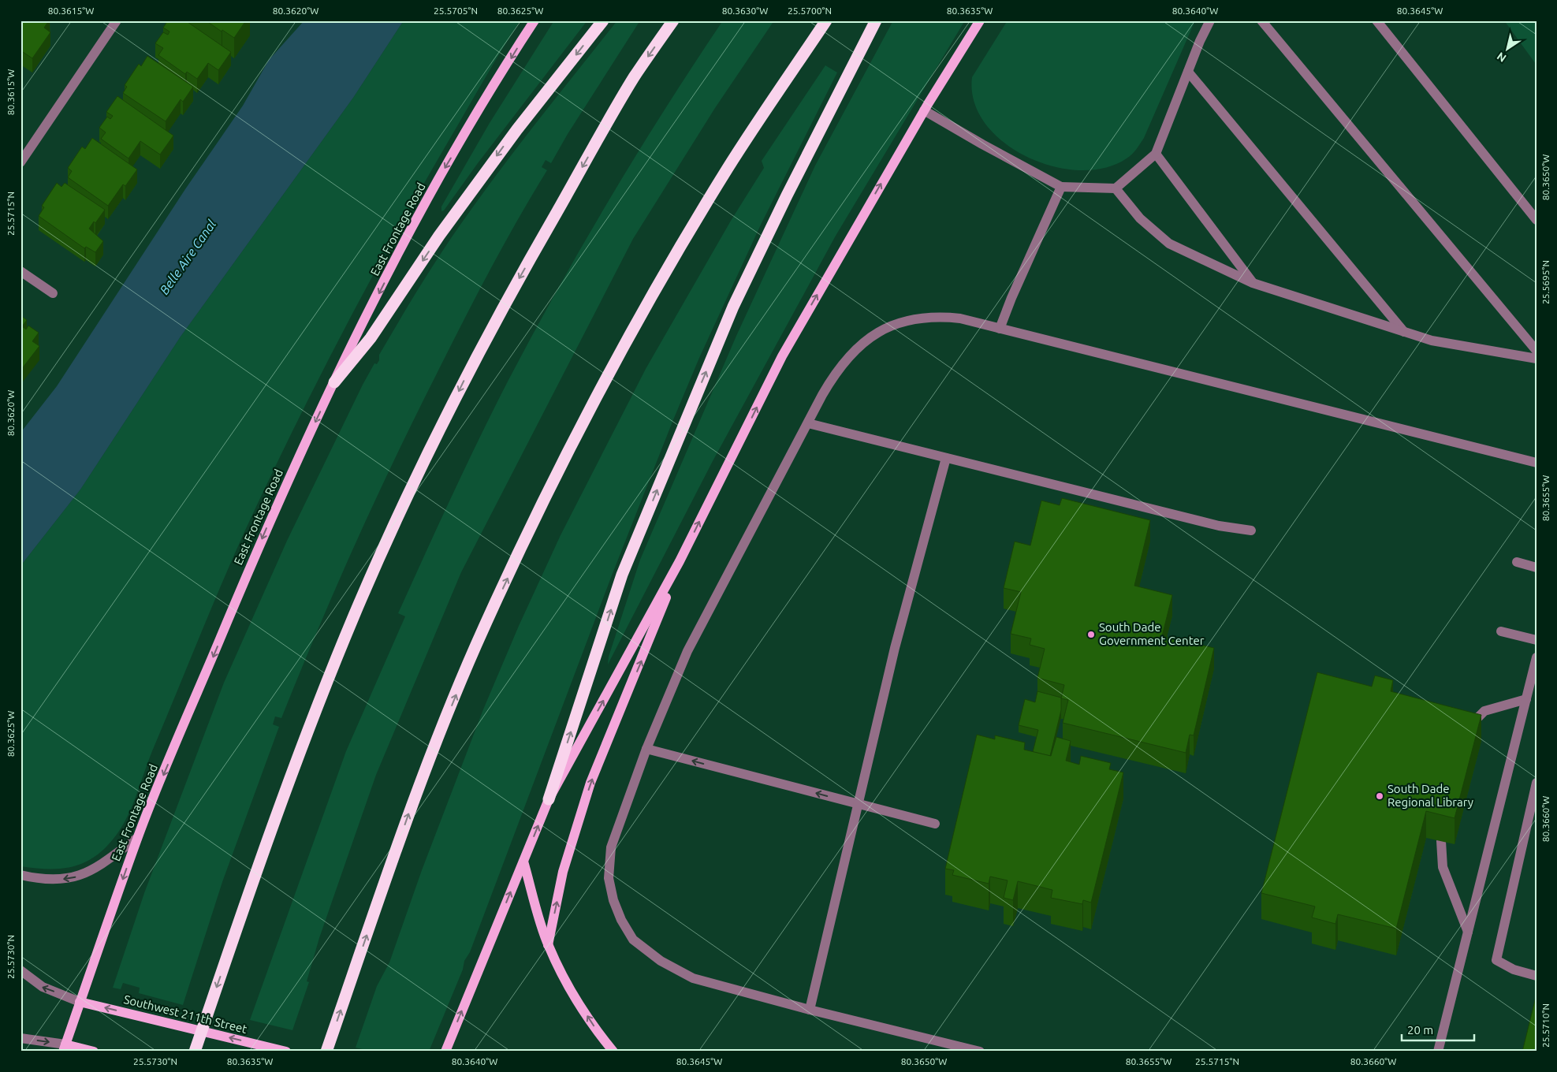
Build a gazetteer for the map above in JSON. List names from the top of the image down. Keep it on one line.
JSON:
{"streets":{"main road":["East Frontage Road","Southwest 211th Street"]},"crossings":[["East Frontage Road","Southwest 211th Street"]],"one_way":["East Frontage Road","Southwest 211th Street"],"water":["Belle Aire Canal"],"places":["South Dade Government Center","South Dade Regional Library"],"scale_bar":"20 m","north":"bottom left","coordinates":["80.3615°W","80.3620°W","25.5705°N","80.3625°W","80.3630°W","25.5700°N","80.3635°W","80.3640°W","80.3645°W","80.3650°W","25.5715°N","25.5695°N","80.3655°W","80.3660°W","25.5730°N","25.5710°N"]}
